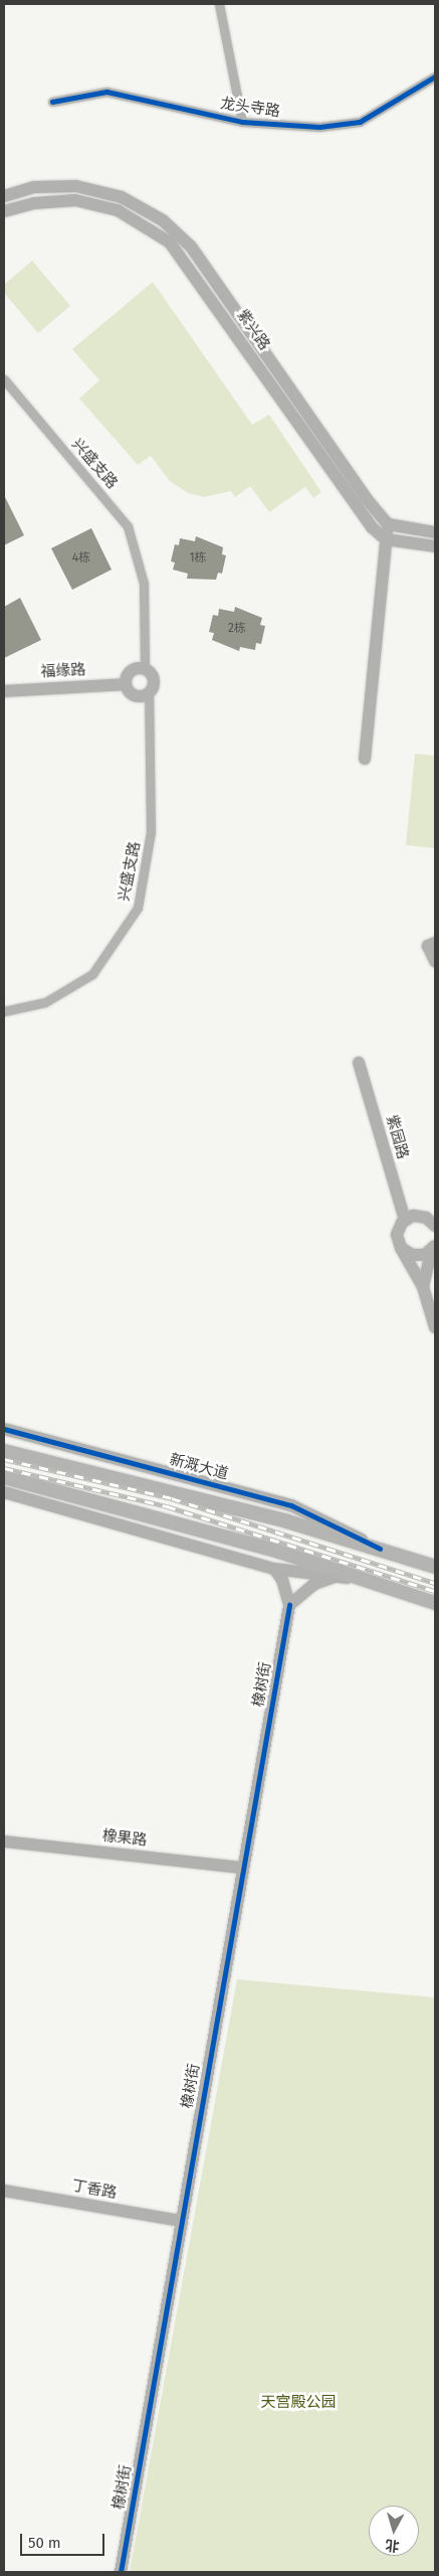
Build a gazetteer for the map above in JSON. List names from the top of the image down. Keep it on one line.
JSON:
{"streets":{"main road":["新溉大道"],"street":["龙头寺路","紫兴路","兴盛支路","福缘路","紫园路","橡树街","橡果路","丁香路"]},"crossings":[["兴盛支路","福缘路"],["橡树街","橡果路"],["橡树街","丁香路"]],"parks":["天宫殿公园"],"house_numbers":["4栋","1栋","2栋"],"scale_bar":"50 m","north":"bottom"}
